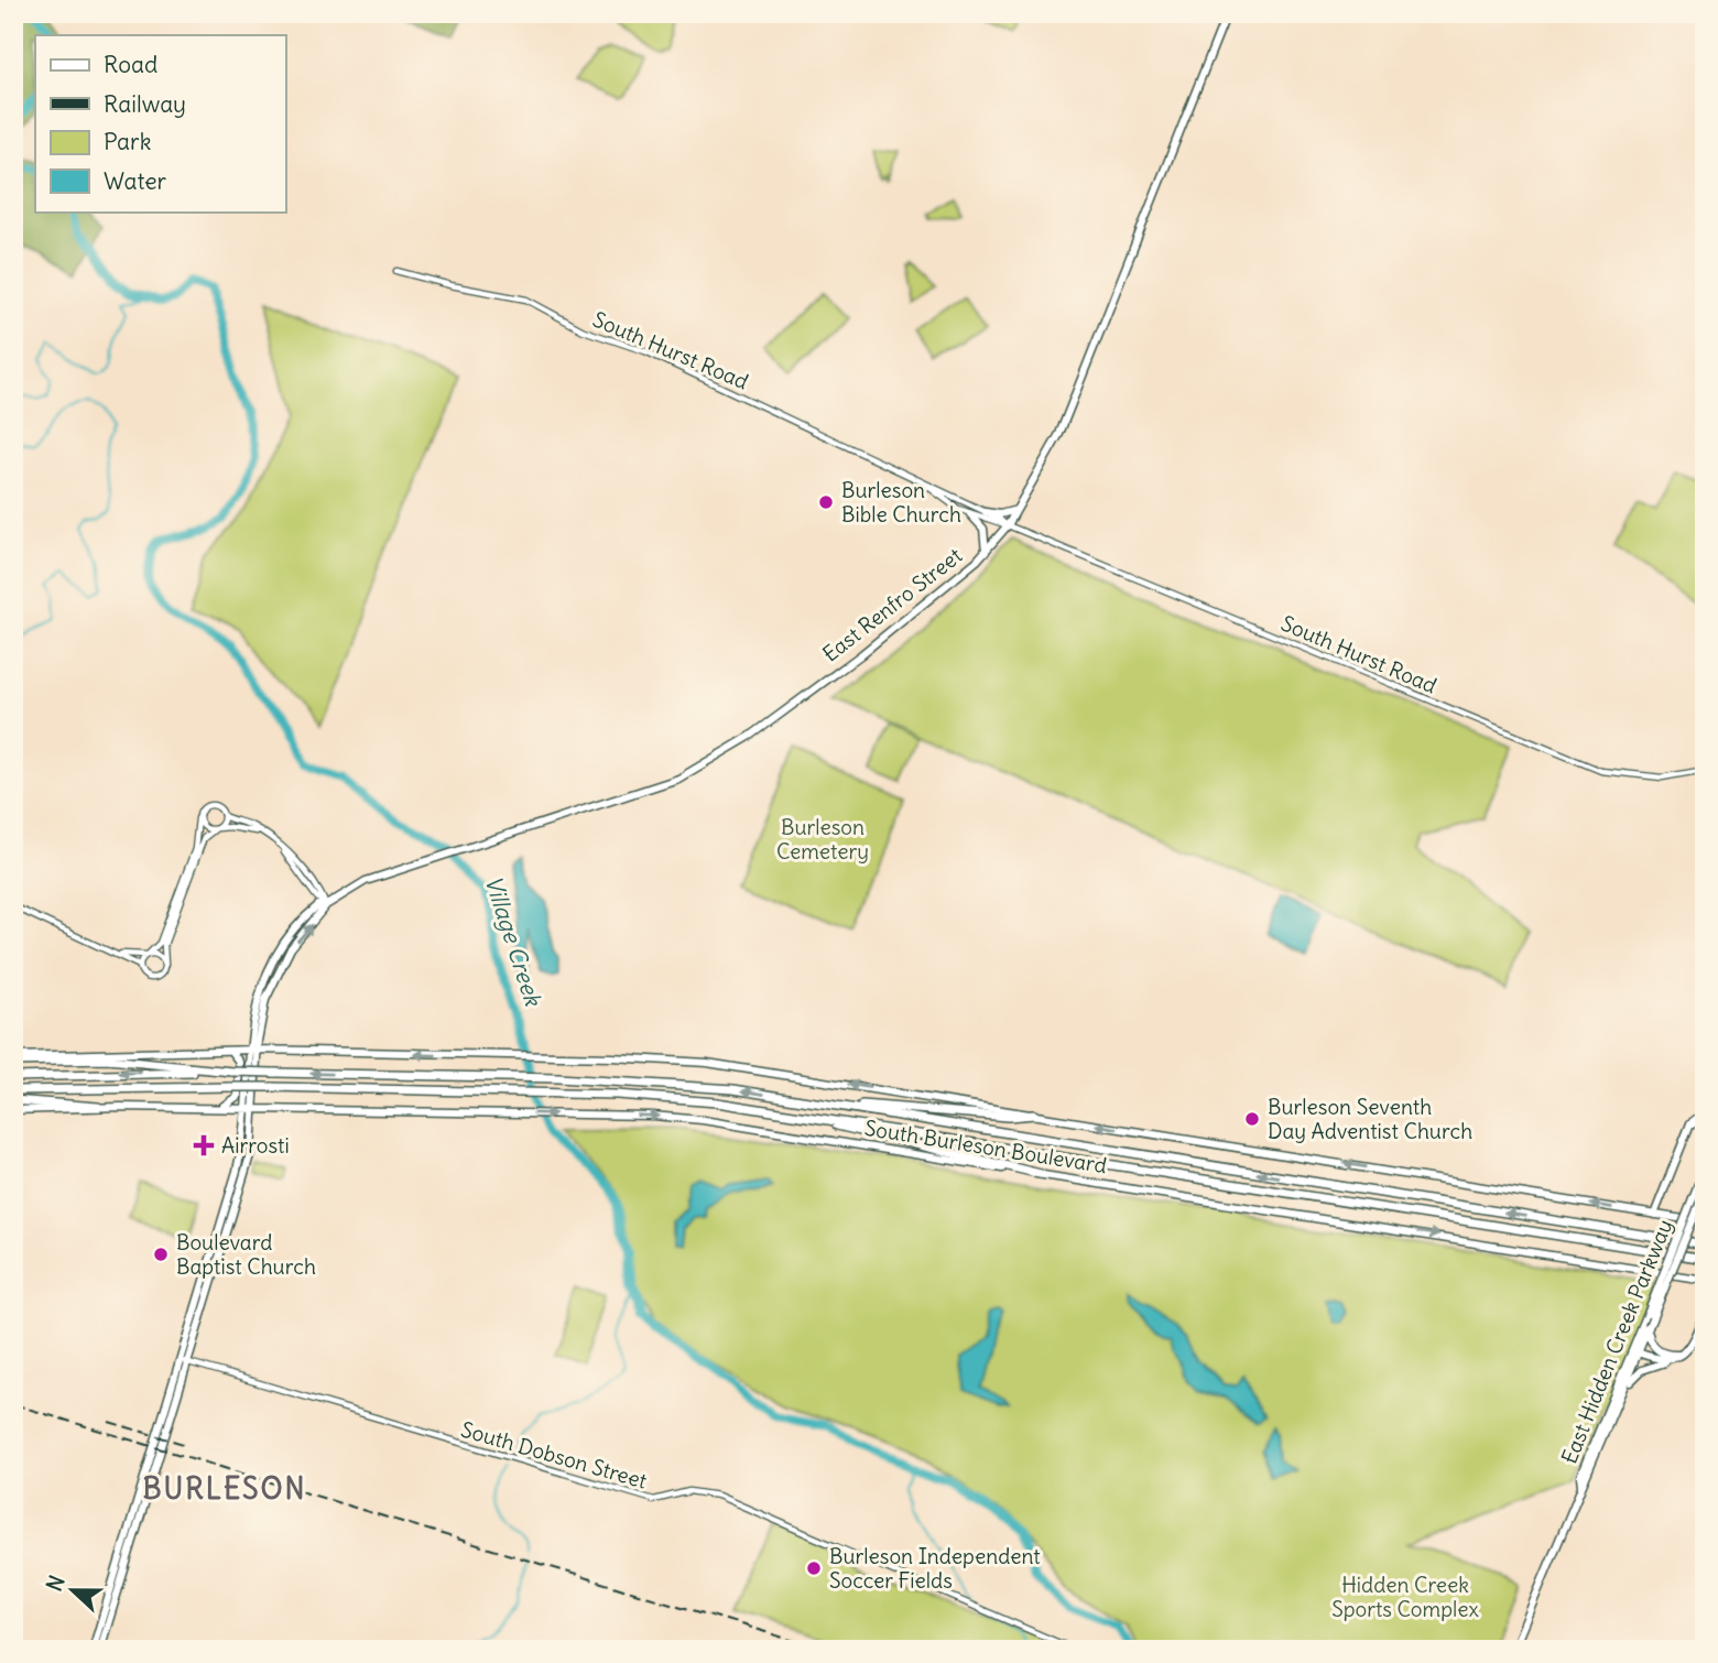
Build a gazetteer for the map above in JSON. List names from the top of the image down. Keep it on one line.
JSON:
{"streets":{"main road":["East Renfro Street","South Burleson Boulevard","East Hidden Creek Parkway"],"street":["South Hurst Road","South Dobson Street"]},"crossings":[["South Hurst Road","East Renfro Street"],["East Renfro Street","South Burleson Boulevard"]],"districts":["BURLESON"],"water":["Village Creek"],"parks":["Burleson Cemetery","Hidden Creek Sports Complex"],"places":{"other":["Burleson Bible Church","Burleson Seventh Day Adventist Church","Boulevard Baptist Church","Burleson Independent Soccer Fields"],"health":["Airrosti"]},"legend":["Road","Railway","Park","Water"],"north":"left"}
